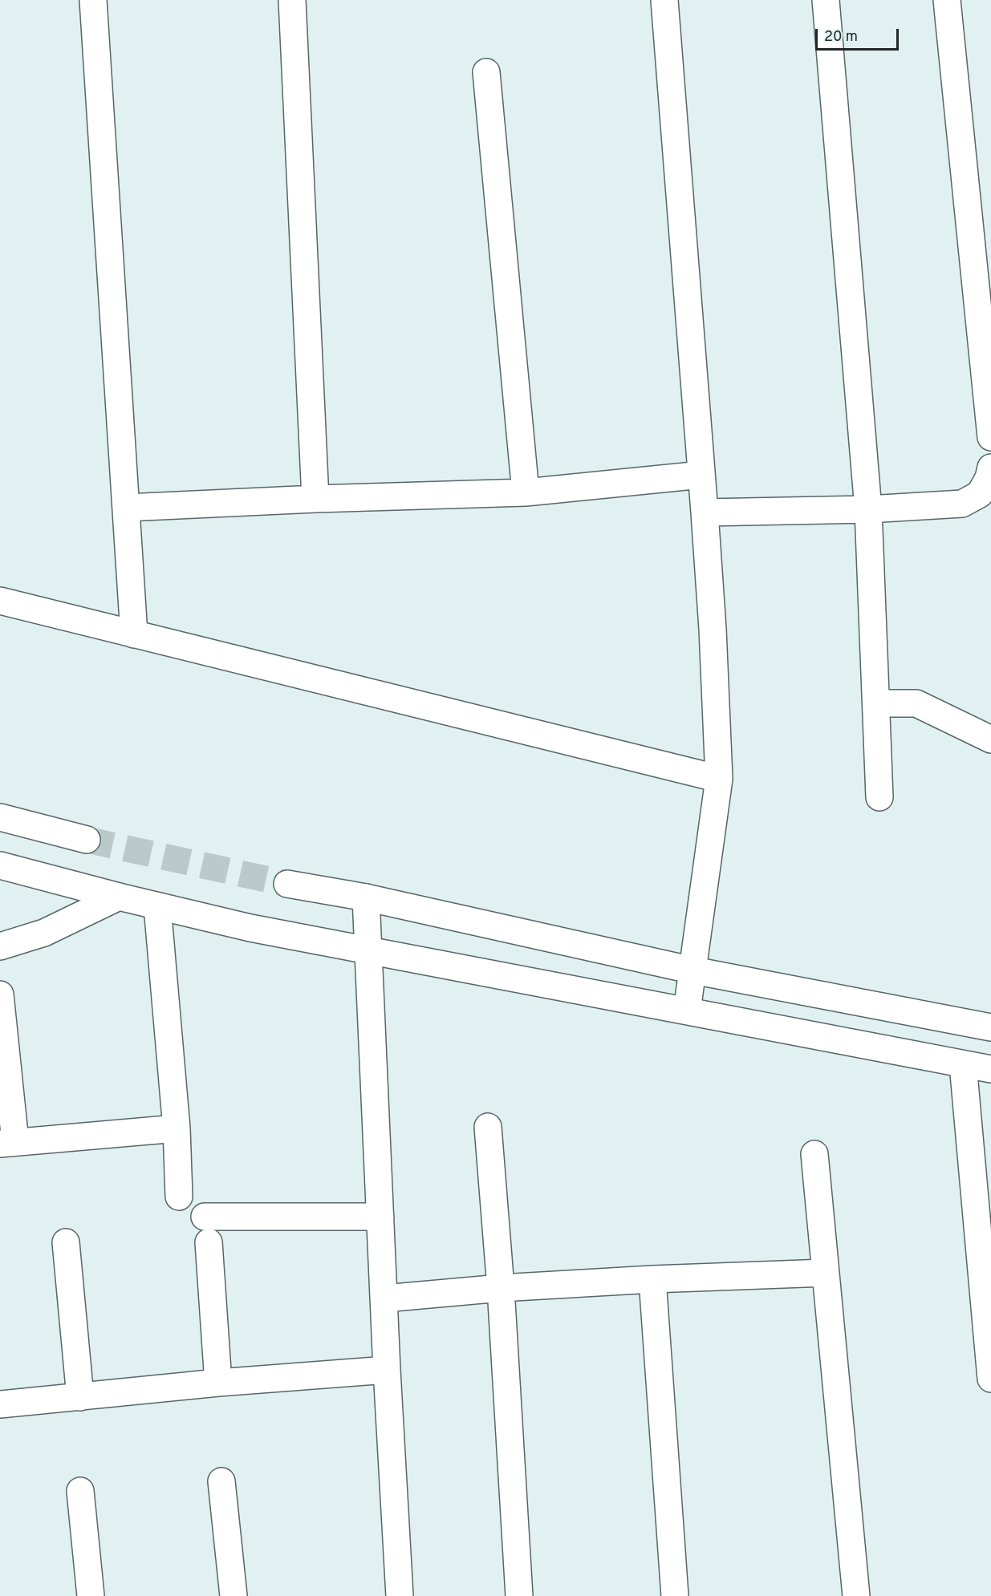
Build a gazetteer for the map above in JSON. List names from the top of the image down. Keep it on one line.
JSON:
{"scale_bar":"20 m"}
